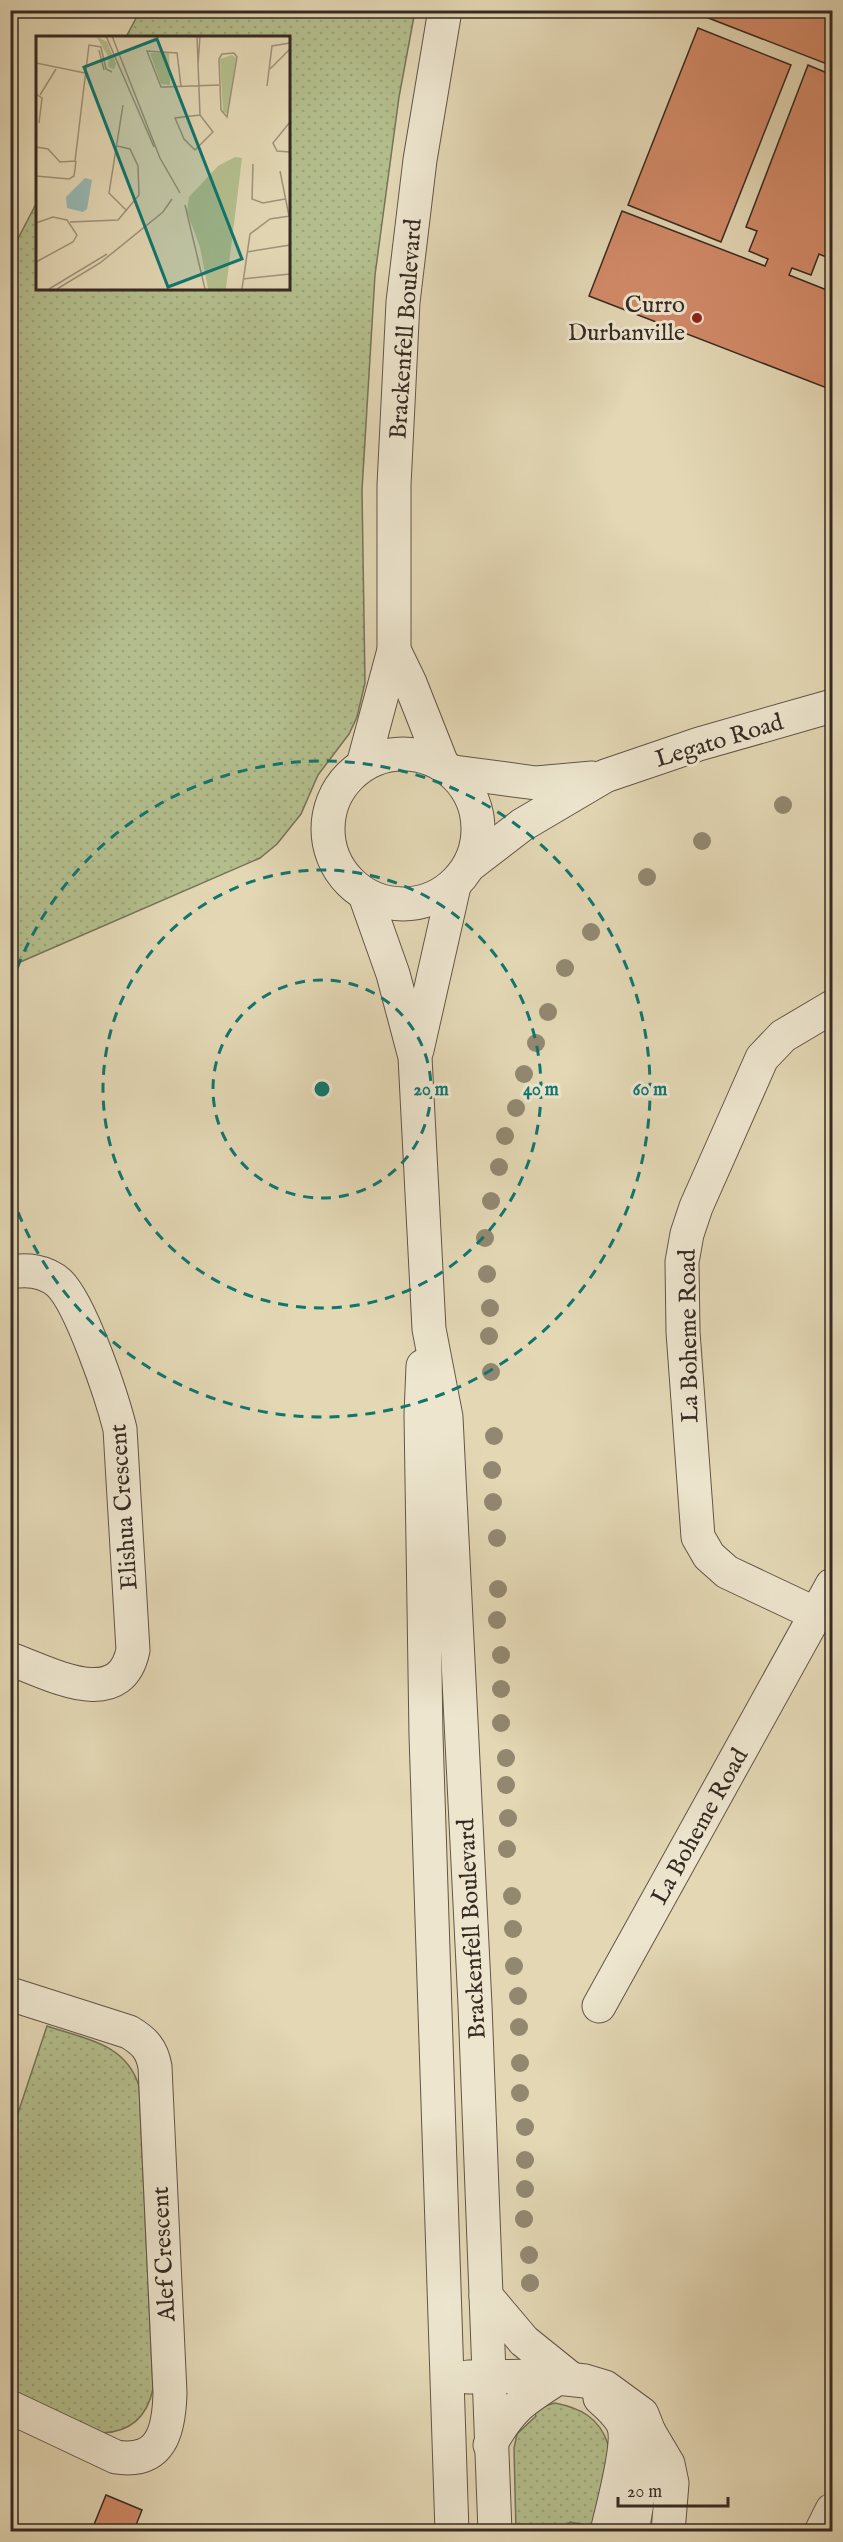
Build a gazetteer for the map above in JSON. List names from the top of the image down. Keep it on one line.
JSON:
{"streets":{"street":["Brackenfell Boulevard","Legato Road","La Boheme Road","Elishua Crescent","Alef Crescent"]},"crossings":[["Brackenfell Boulevard","Legato Road"]],"places":["Curro Durbanville"],"scale_bar":"20 m","rings":["20 m","40 m","60 m"]}
